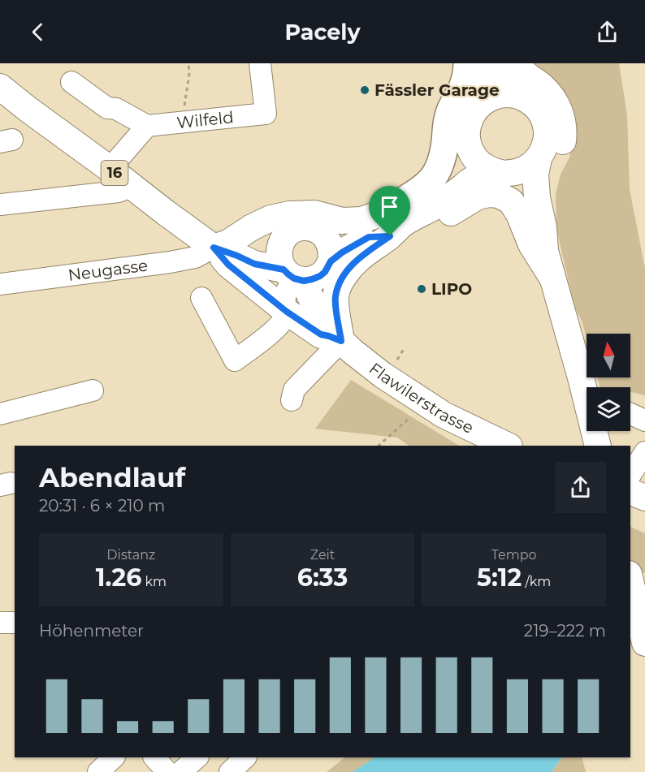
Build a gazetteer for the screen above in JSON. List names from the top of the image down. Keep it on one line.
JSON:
{"streets":{"main road":["16","Flawilerstrasse"],"street":["Wilfeld","Neugasse"]},"crossings":[["16","Neugasse"],["16","Flawilerstrasse"]],"places":["Fässler Garage","LIPO"],"north":"top","page":{"header":"Pacely","heading":["Abendlauf","20:31 · 6 × 210 m"],"stats":[["Distanz","1.26 km"],["Zeit","6:33"],["Tempo","5:12 /km"]],"chart":["Höhenmeter","219–222 m"]}}
